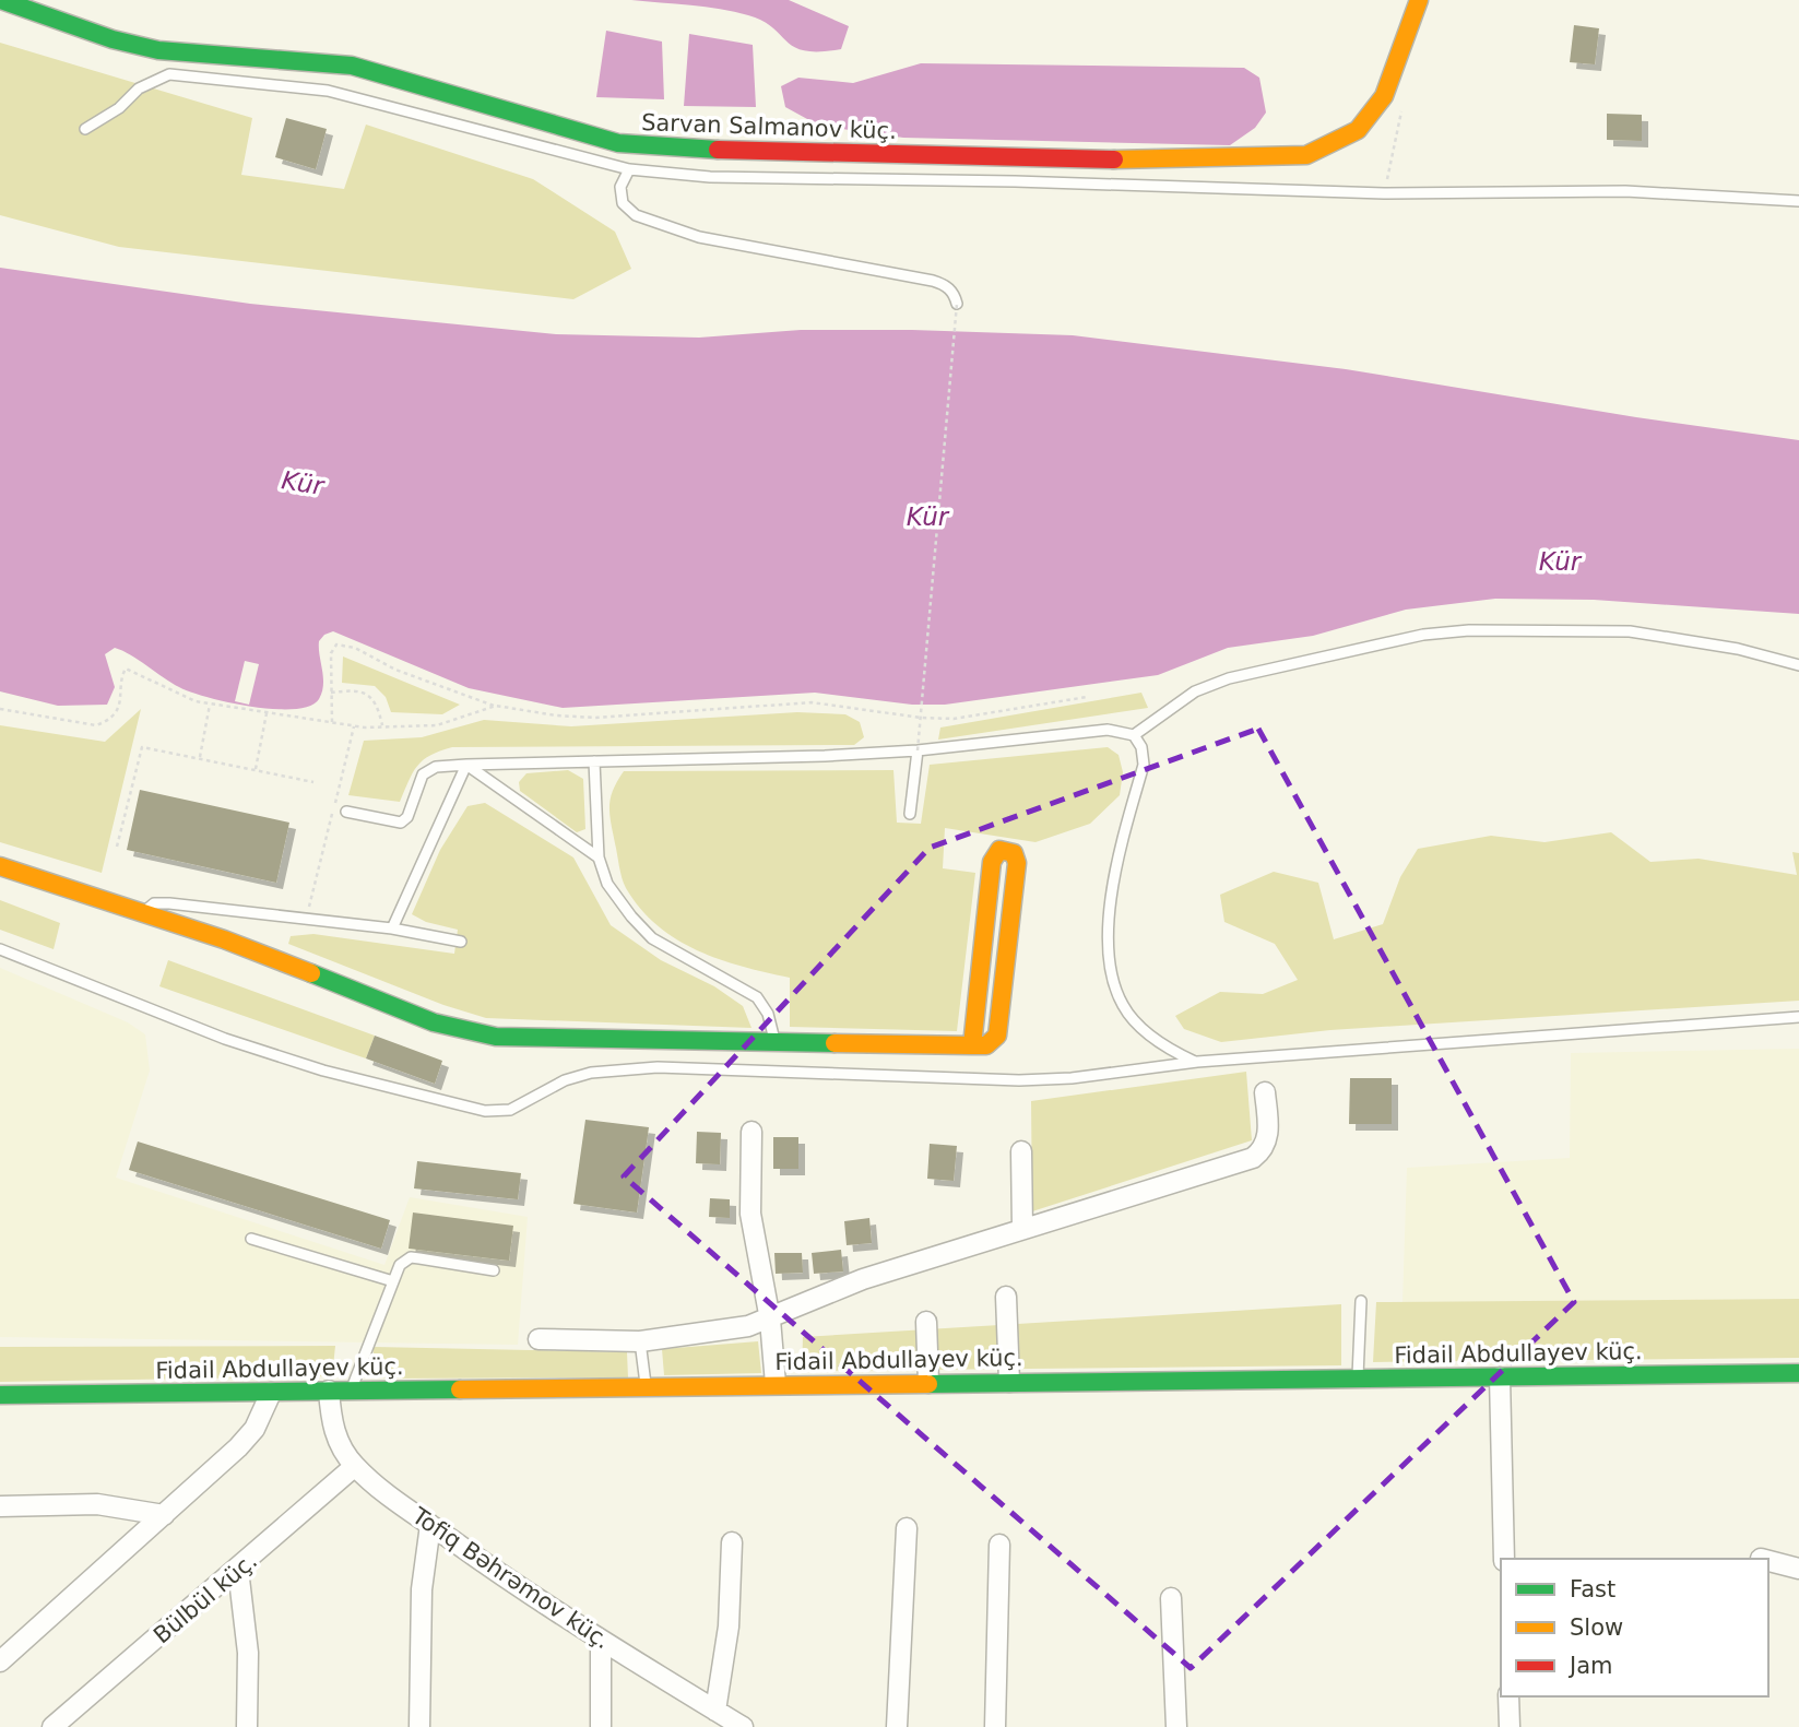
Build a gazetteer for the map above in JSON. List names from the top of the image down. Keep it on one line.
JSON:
{"streets":{"street":["Sarvan Salmanov küç.","Fidail Abdullayev küç.","Tofiq Bəhrəmov küç.","Bülbül küç."]},"crossings":[["Fidail Abdullayev küç.","Tofiq Bəhrəmov küç."],["Tofiq Bəhrəmov küç.","Bülbül küç."]],"water":["Kür"],"legend":["Fast","Slow","Jam"]}
